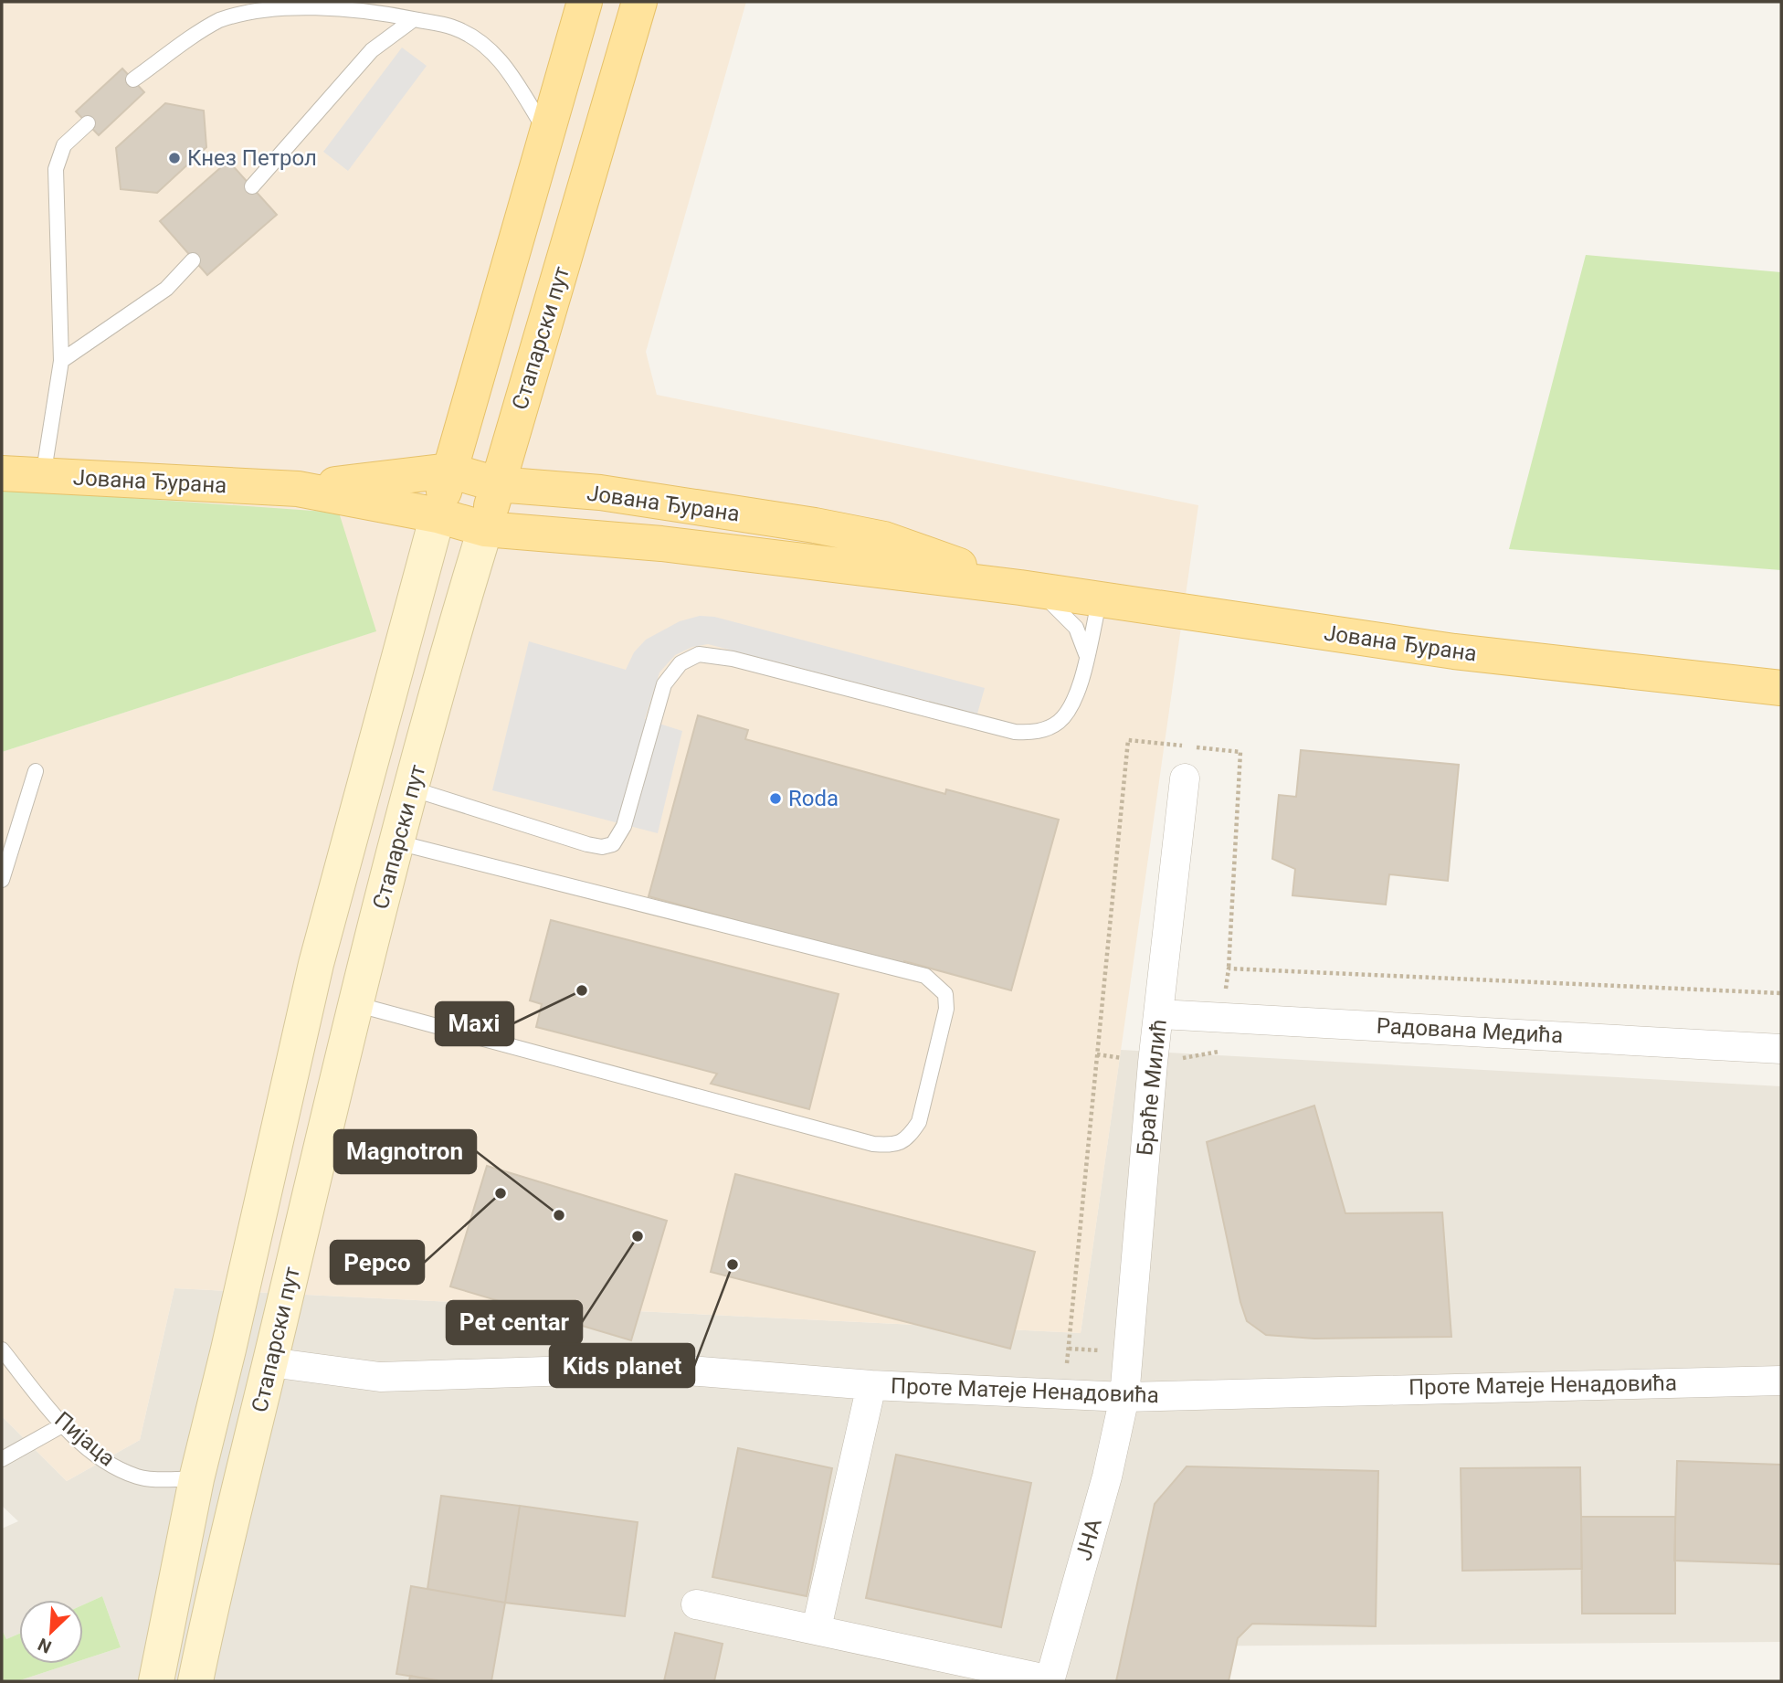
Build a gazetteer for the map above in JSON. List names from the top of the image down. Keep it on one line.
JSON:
{"streets":{"main road":["Стапарски пут","Јована Ђурана"],"street":["Радована Медића","Браће Милић","Проте Матеје Ненадовића","ЈНА"],"lane":["Пијаца"]},"crossings":[["Стапарски пут","Јована Ђурана"],["Стапарски пут","Проте Матеје Ненадовића"],["Стапарски пут","Пијаца"],["Радована Медића","Браће Милић"],["Браће Милић","Проте Матеје Ненадовића"],["Браће Милић","ЈНА"],["Проте Матеје Ненадовића","ЈНА"]],"places":["Кнез Петрол","Roda","Maxi","Pepco","Magnotron","Pet centar","Kids planet"],"north":"bottom left"}
